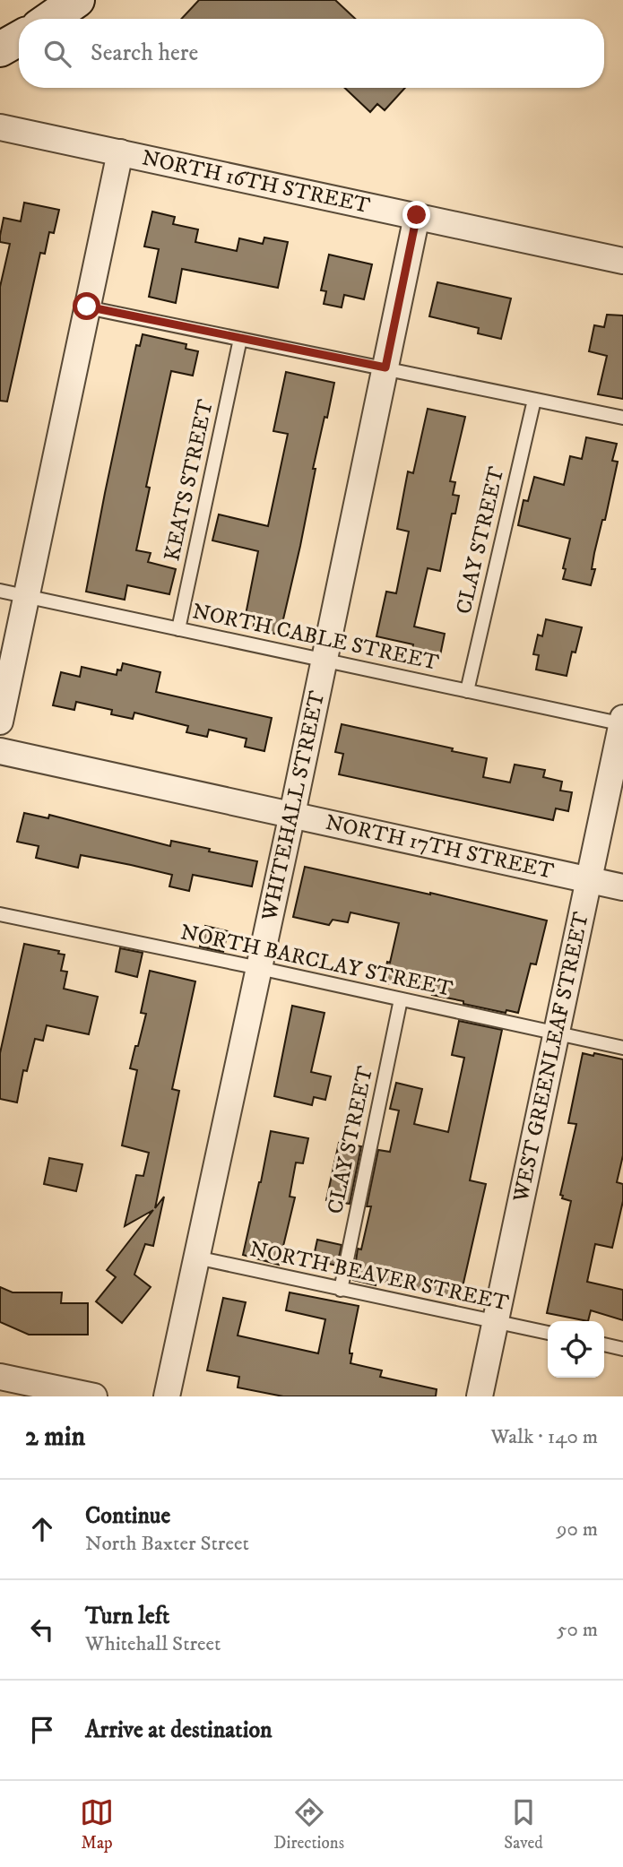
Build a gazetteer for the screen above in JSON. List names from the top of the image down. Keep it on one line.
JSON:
{"streets":{"street":["NORTH 16TH STREET","WHITEHALL STREET","NORTH 17TH STREET","WEST GREENLEAF STREET"],"lane":["KEATS STREET","CLAY STREET","NORTH CABLE STREET","NORTH BARCLAY STREET","NORTH BEAVER STREET"]},"crossings":[["NORTH 16TH STREET","WHITEHALL STREET"],["KEATS STREET","NORTH CABLE STREET"],["CLAY STREET","NORTH CABLE STREET"],["CLAY STREET","NORTH BARCLAY STREET"],["CLAY STREET","NORTH BEAVER STREET"],["NORTH CABLE STREET","WHITEHALL STREET"],["NORTH CABLE STREET","WEST GREENLEAF STREET"],["WHITEHALL STREET","NORTH 17TH STREET"],["WHITEHALL STREET","NORTH BARCLAY STREET"],["WHITEHALL STREET","NORTH BEAVER STREET"],["NORTH 17TH STREET","WEST GREENLEAF STREET"],["NORTH BARCLAY STREET","WEST GREENLEAF STREET"],["WEST GREENLEAF STREET","NORTH BEAVER STREET"]],"page":{"search":"Search here","heading":["2 min","Walk · 140 m"],"list":[["Continue","North Baxter Street","90 m"],["Turn left","Whitehall Street","50 m"],"Arrive at destination"],"nav":["Map","Directions","Saved"]}}
